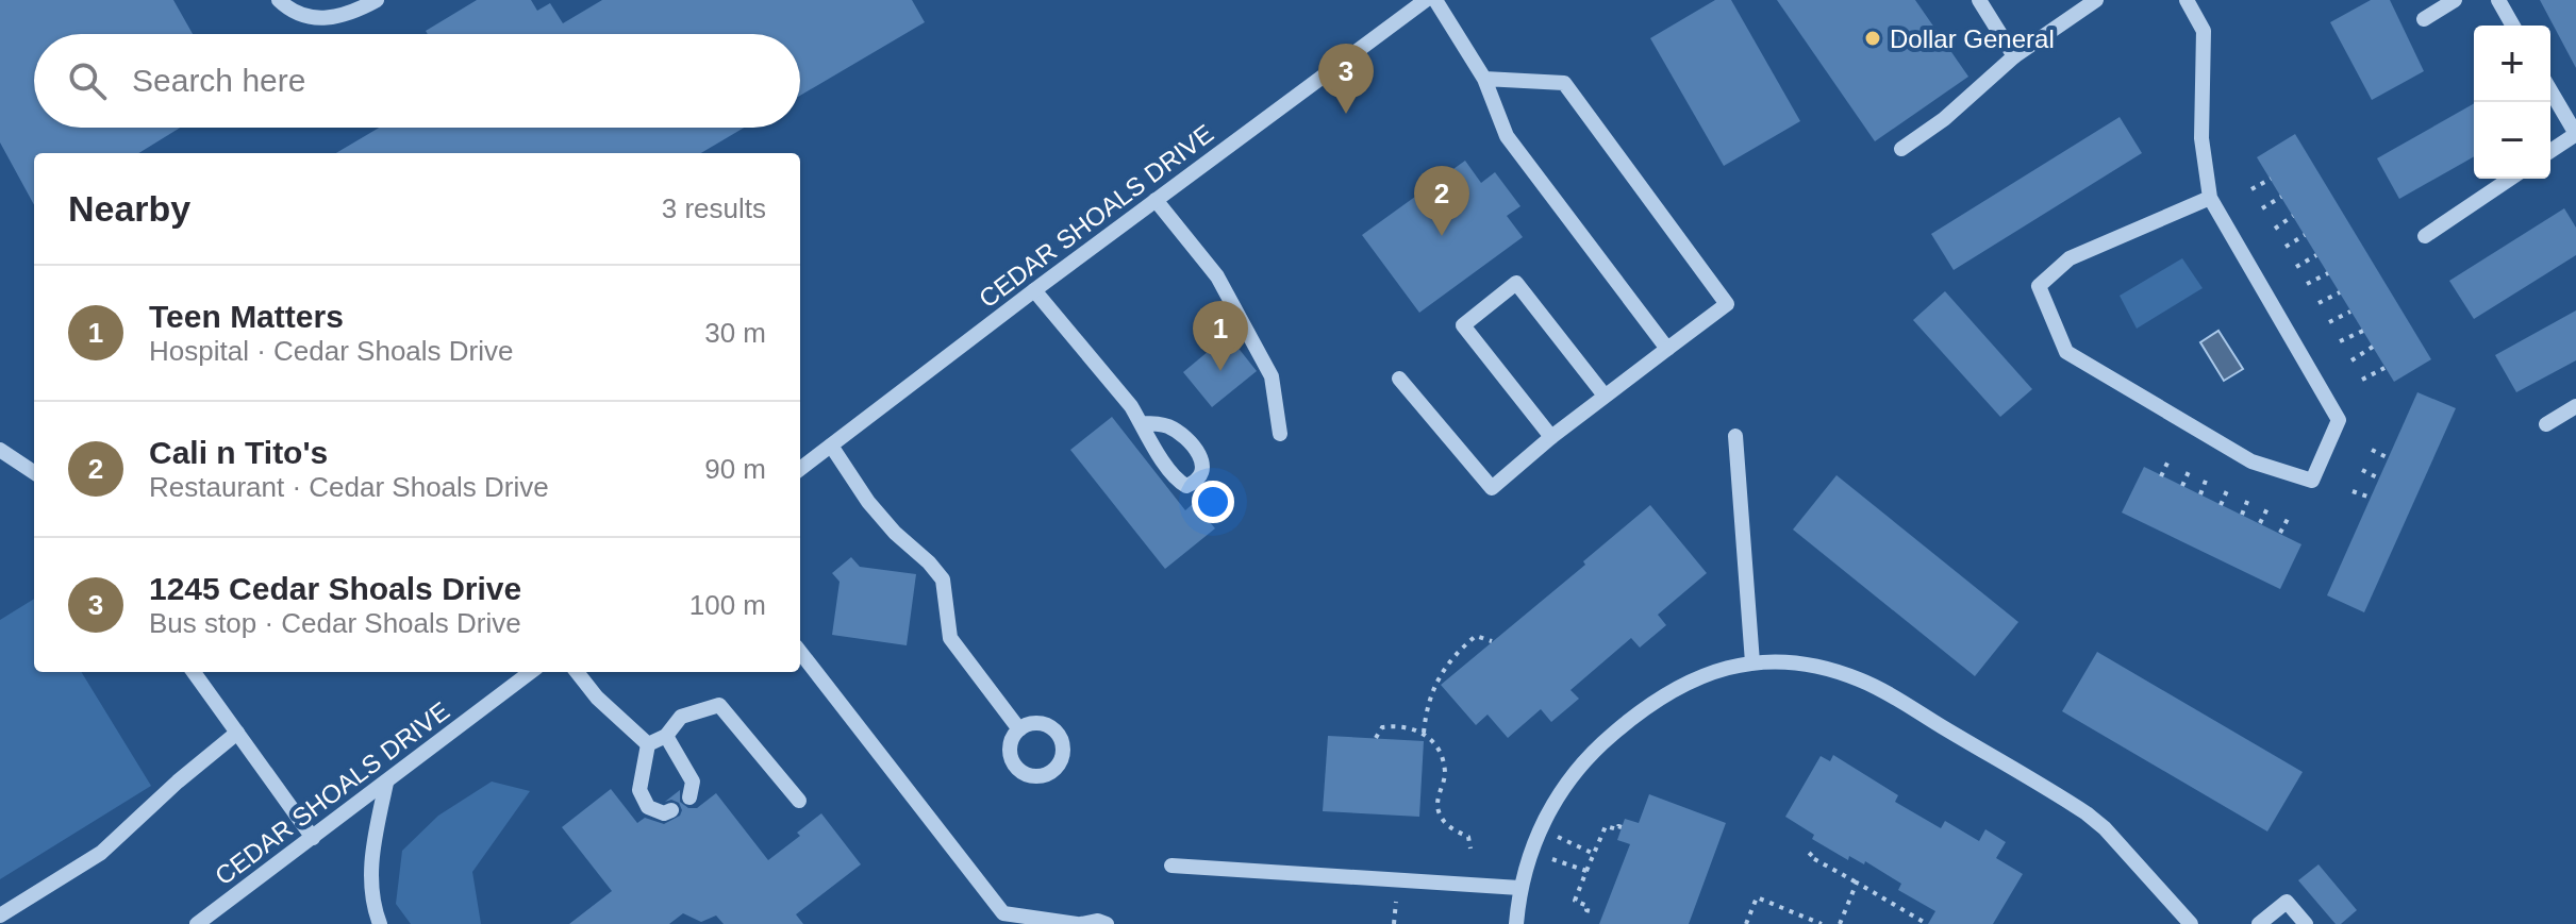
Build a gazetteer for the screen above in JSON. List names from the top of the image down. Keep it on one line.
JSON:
{"streets":{"street":["CEDAR SHOALS DRIVE"]},"places":["Dollar General"],"page":{"map_buttons":["+","−"],"search":"Search here","pins":["3","2","1"],"heading":["Nearby","3 results"],"list":[{"mark":"1","name":"Teen Matters","note":"Hospital · Cedar Shoals Drive","value":"30 m"},{"mark":"2","name":"Cali n Tito's","note":"Restaurant · Cedar Shoals Drive","value":"90 m"},{"mark":"3","name":"1245 Cedar Shoals Drive","note":"Bus stop · Cedar Shoals Drive","value":"100 m"}]}}
